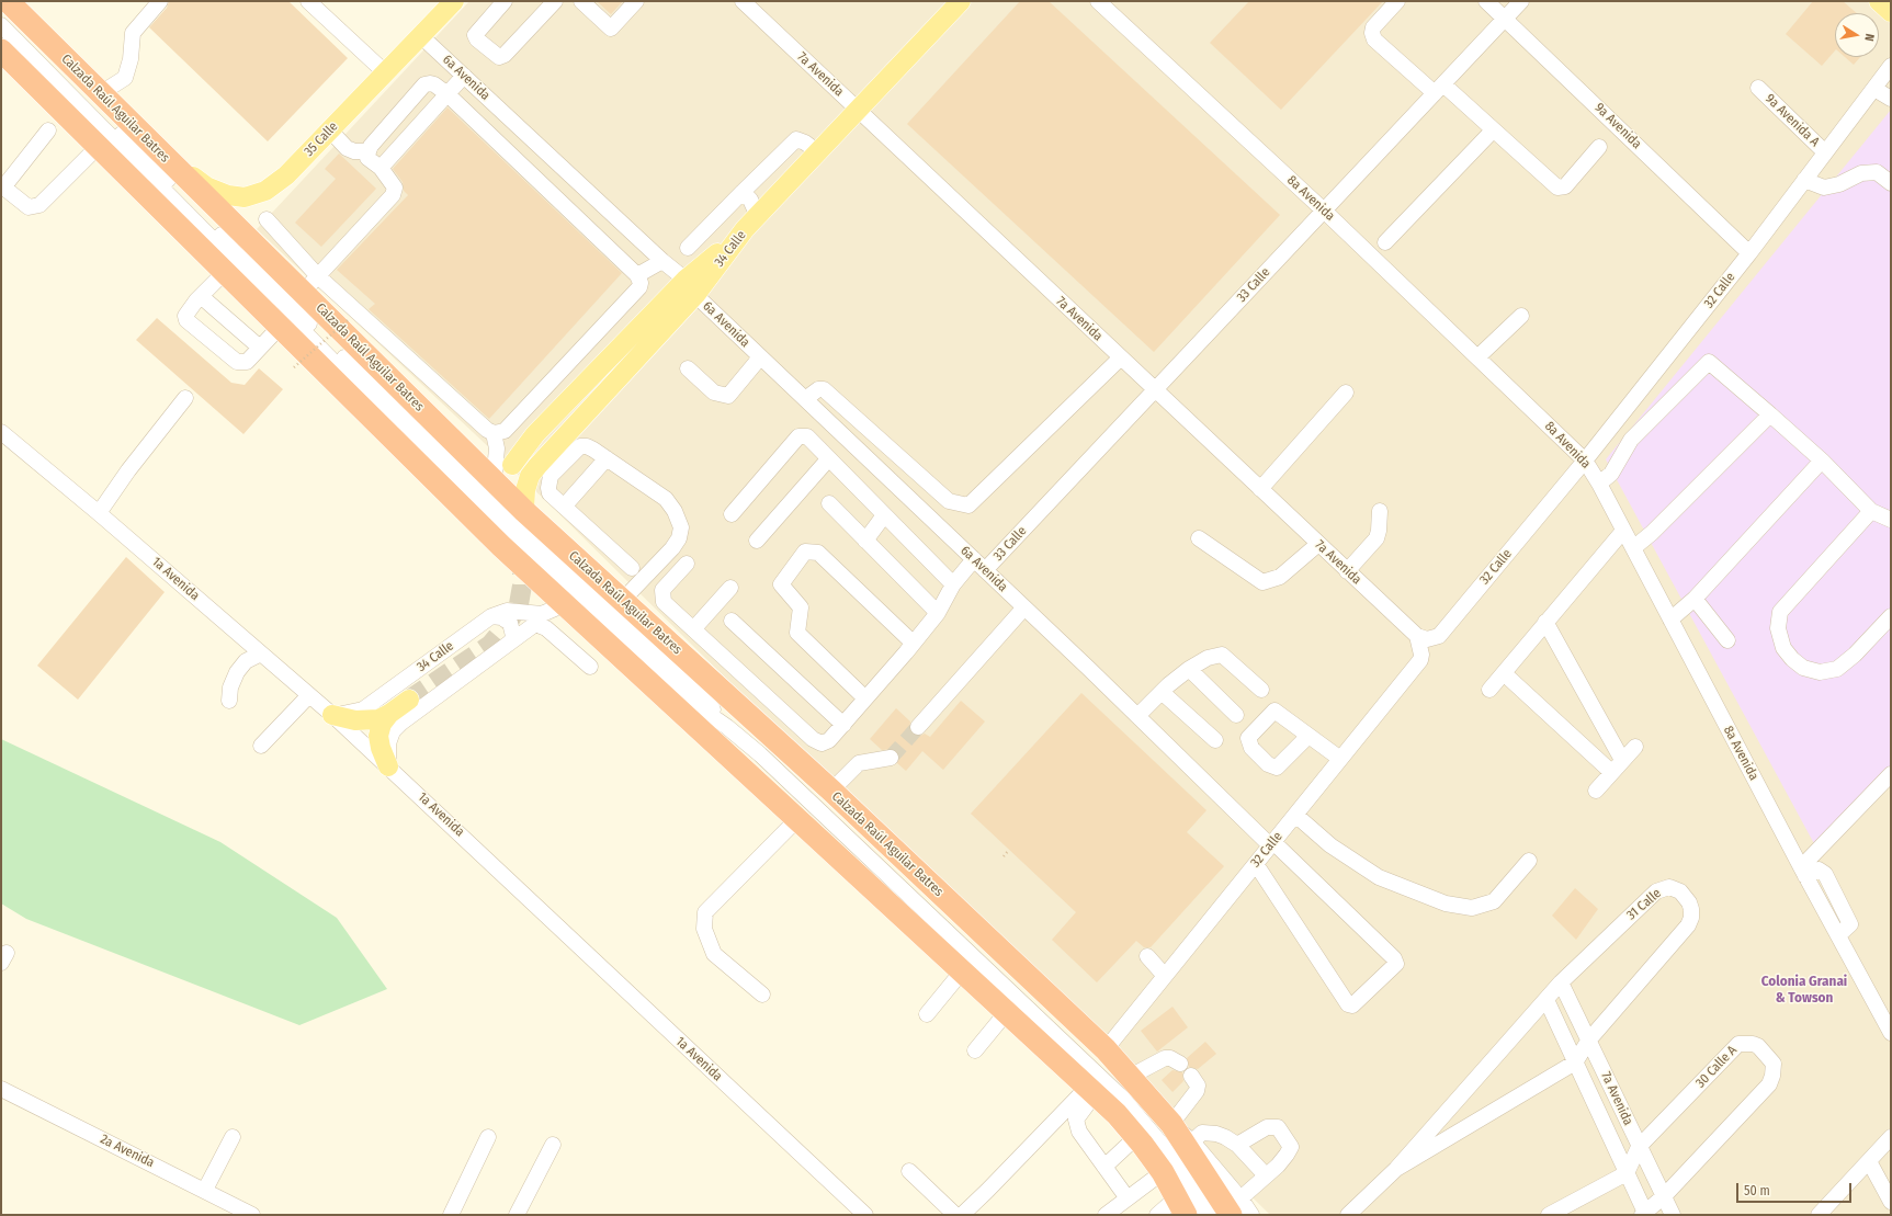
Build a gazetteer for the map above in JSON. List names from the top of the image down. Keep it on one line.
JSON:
{"streets":{"highway":["Calzada Raúl Aguilar Batres"],"main road":["35 Calle","34 Calle"],"street":["7a Avenida","6a Avenida","9a Avenida A","9a Avenida","8a Avenida","33 Calle","32 Calle","1a Avenida","31 Calle","30 Calle A","2a Avenida"]},"crossings":[["7a Avenida","34 Calle"],["7a Avenida","33 Calle"],["7a Avenida","32 Calle"],["7a Avenida","31 Calle"],["7a Avenida","30 Calle A"],["6a Avenida","35 Calle"],["6a Avenida","34 Calle"],["6a Avenida","33 Calle"],["6a Avenida","32 Calle"],["Calzada Raúl Aguilar Batres","35 Calle"],["Calzada Raúl Aguilar Batres","34 Calle"],["Calzada Raúl Aguilar Batres","32 Calle"],["9a Avenida A","32 Calle"],["9a Avenida","33 Calle"],["9a Avenida","32 Calle"],["8a Avenida","33 Calle"],["8a Avenida","32 Calle"],["34 Calle","1a Avenida"]],"districts":["Colonia Granai & Towson"],"scale_bar":"50 m","north":"right"}
